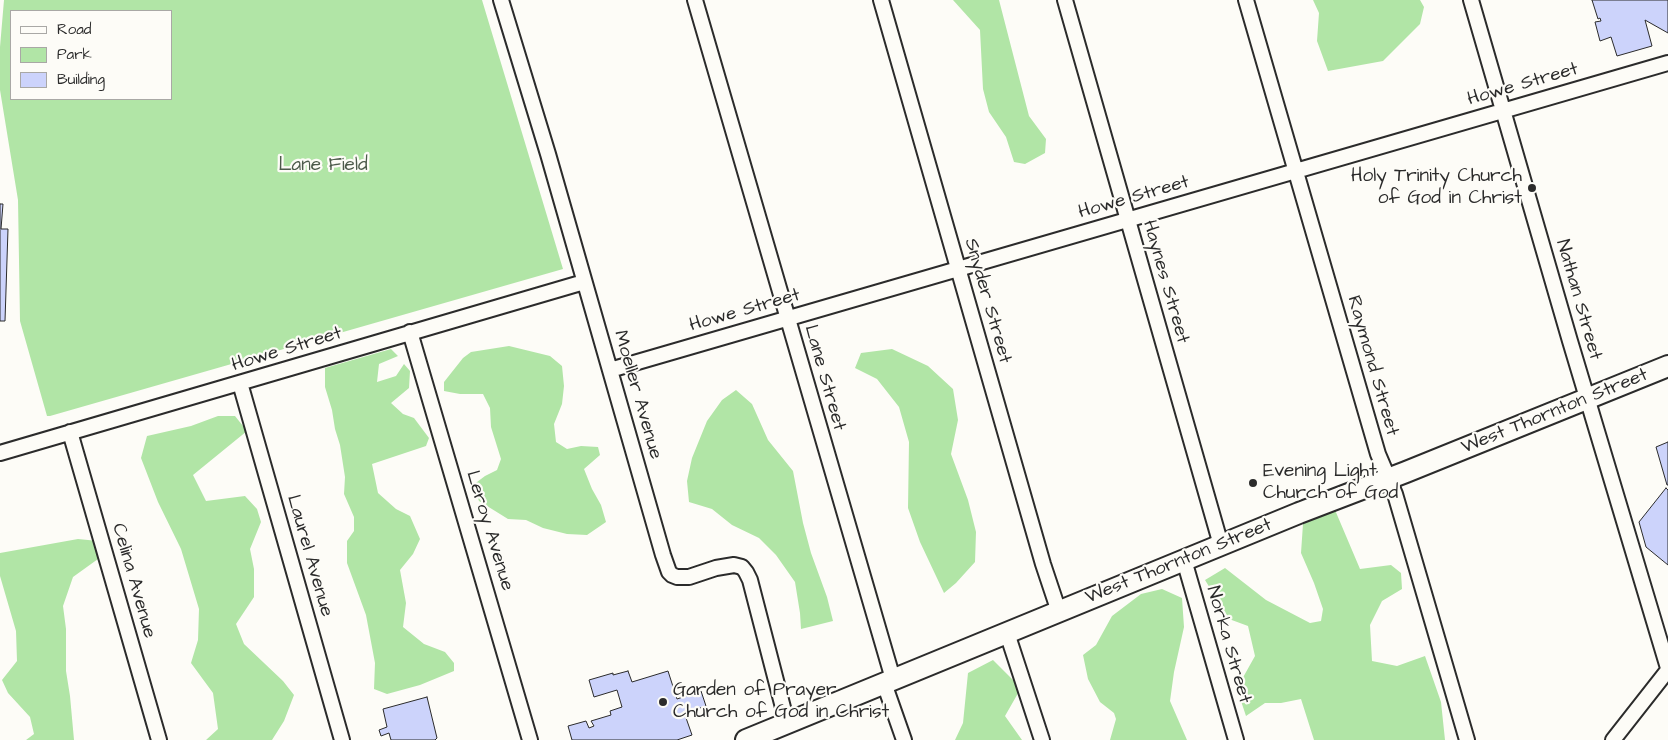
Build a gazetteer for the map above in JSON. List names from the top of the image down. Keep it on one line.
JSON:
{"streets":{"main road":["West Thornton Street"],"street":["Howe Street","Haynes Street","Nathan Street","Snyder Street","Raymond Street","Lane Street","Moeller Avenue","Leroy Avenue","Laurel Avenue","Celina Avenue","Norka Street"]},"crossings":[["Howe Street","Haynes Street"],["Howe Street","Nathan Street"],["Howe Street","Snyder Street"],["Howe Street","Raymond Street"],["Howe Street","Lane Street"],["Howe Street","Moeller Avenue"],["Howe Street","Leroy Avenue"],["Howe Street","Laurel Avenue"],["Howe Street","Celina Avenue"],["Haynes Street","West Thornton Street"],["Nathan Street","West Thornton Street"],["Snyder Street","West Thornton Street"],["Raymond Street","West Thornton Street"],["Lane Street","West Thornton Street"],["Moeller Avenue","West Thornton Street"],["West Thornton Street","Norka Street"]],"parks":["Lane Field"],"places":["Holy Trinity Church of God in Christ","Evening Light Church of God","Garden of Prayer Church of God in Christ"],"legend":["Road","Park","Building"]}
